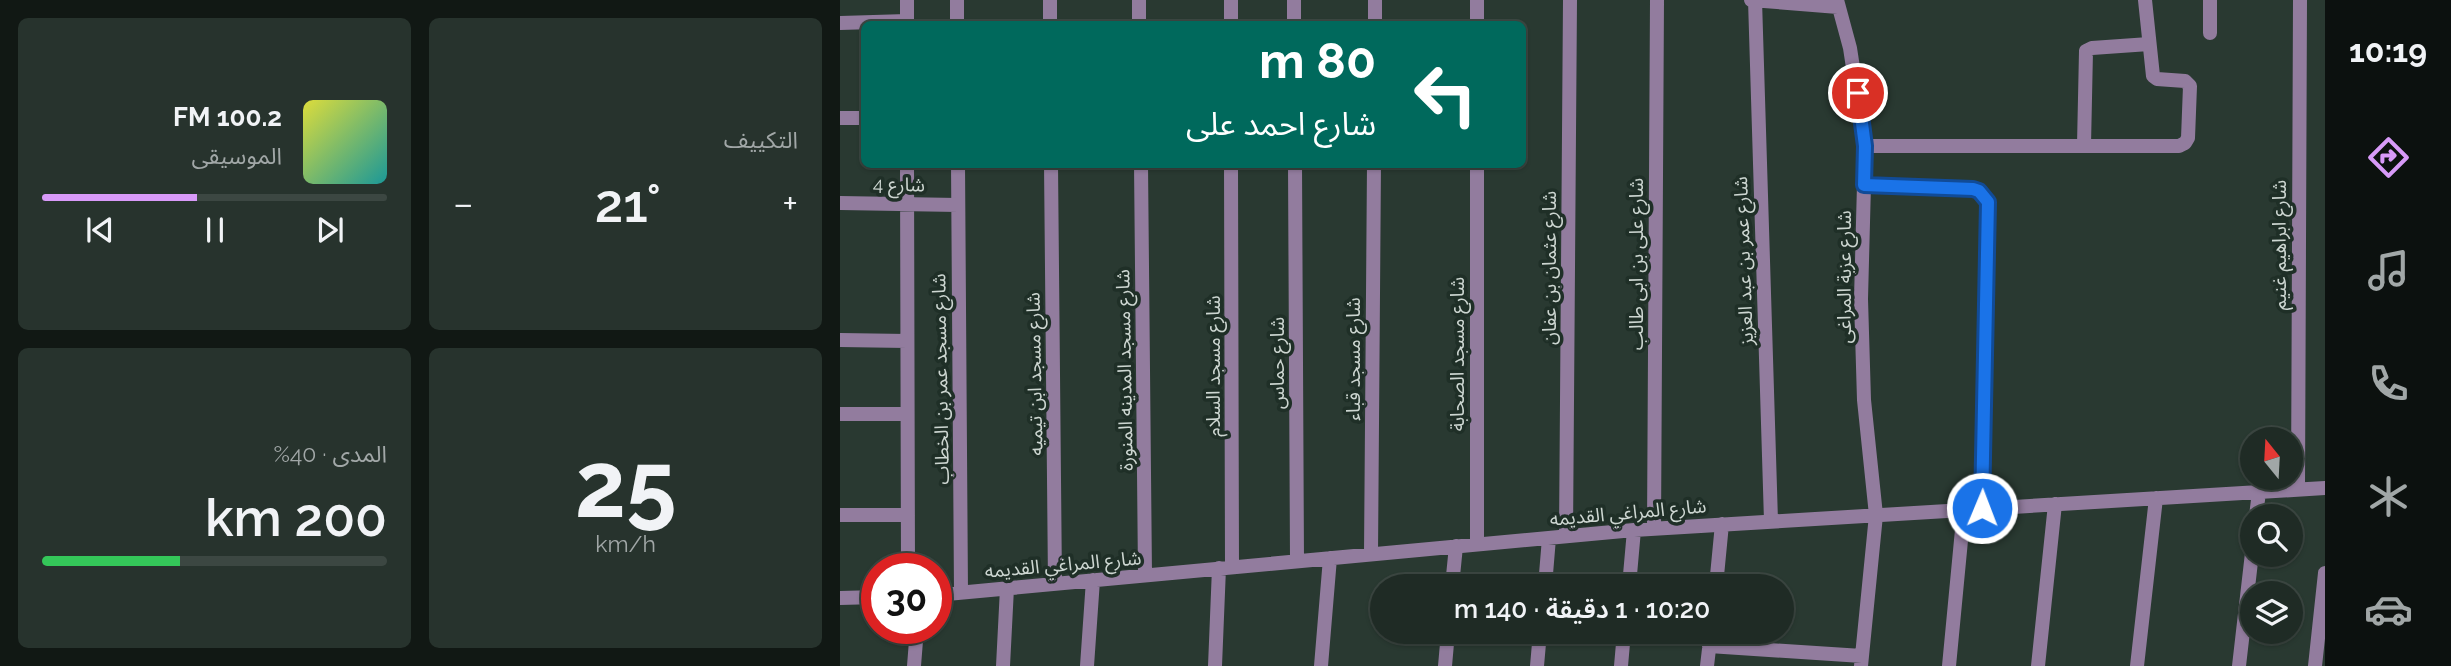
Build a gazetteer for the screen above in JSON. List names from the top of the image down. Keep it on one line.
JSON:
{"streets":{"street":["شارع 4","شارع ابراهيم غنيم","شارع عمر بن عبد العزيز","شارع على بن ابى طالب","شارع عثمان بن عفان","شارع عزبة المراغى","شارع مسجد الصحابة","شارع مسجد قباء","شارع حماس","شارع مسجد السلام","شارع مسجد المدينه المنورة","شارع مسجد ابن تيميه","شارع مسجد عمر بن الخطاب","شارع المراغي القديمه"]},"crossings":[["شارع 4","شارع مسجد عمر بن الخطاب"],["شارع عمر بن عبد العزيز","شارع المراغي القديمه"],["شارع على بن ابى طالب","شارع المراغي القديمه"],["شارع عثمان بن عفان","شارع المراغي القديمه"],["شارع عزبة المراغى","شارع المراغي القديمه"],["شارع مسجد الصحابة","شارع المراغي القديمه"],["شارع مسجد قباء","شارع المراغي القديمه"],["شارع حماس","شارع المراغي القديمه"],["شارع مسجد السلام","شارع المراغي القديمه"],["شارع مسجد المدينه المنورة","شارع المراغي القديمه"],["شارع مسجد ابن تيميه","شارع المراغي القديمه"],["شارع مسجد عمر بن الخطاب","شارع المراغي القديمه"]],"north":"top","page":{"tabs":"10:19","tile":["التكييف",["25","km/h"],["المدى · 40%","200 km"]],"turn":["80 m","شارع احمد على"],"song":["100.2 FM","الموسيقى"],"heat":["−","21°","+"],"limit":"30","trip":"10:20 · 1 دقيقة · 140 m"}}
